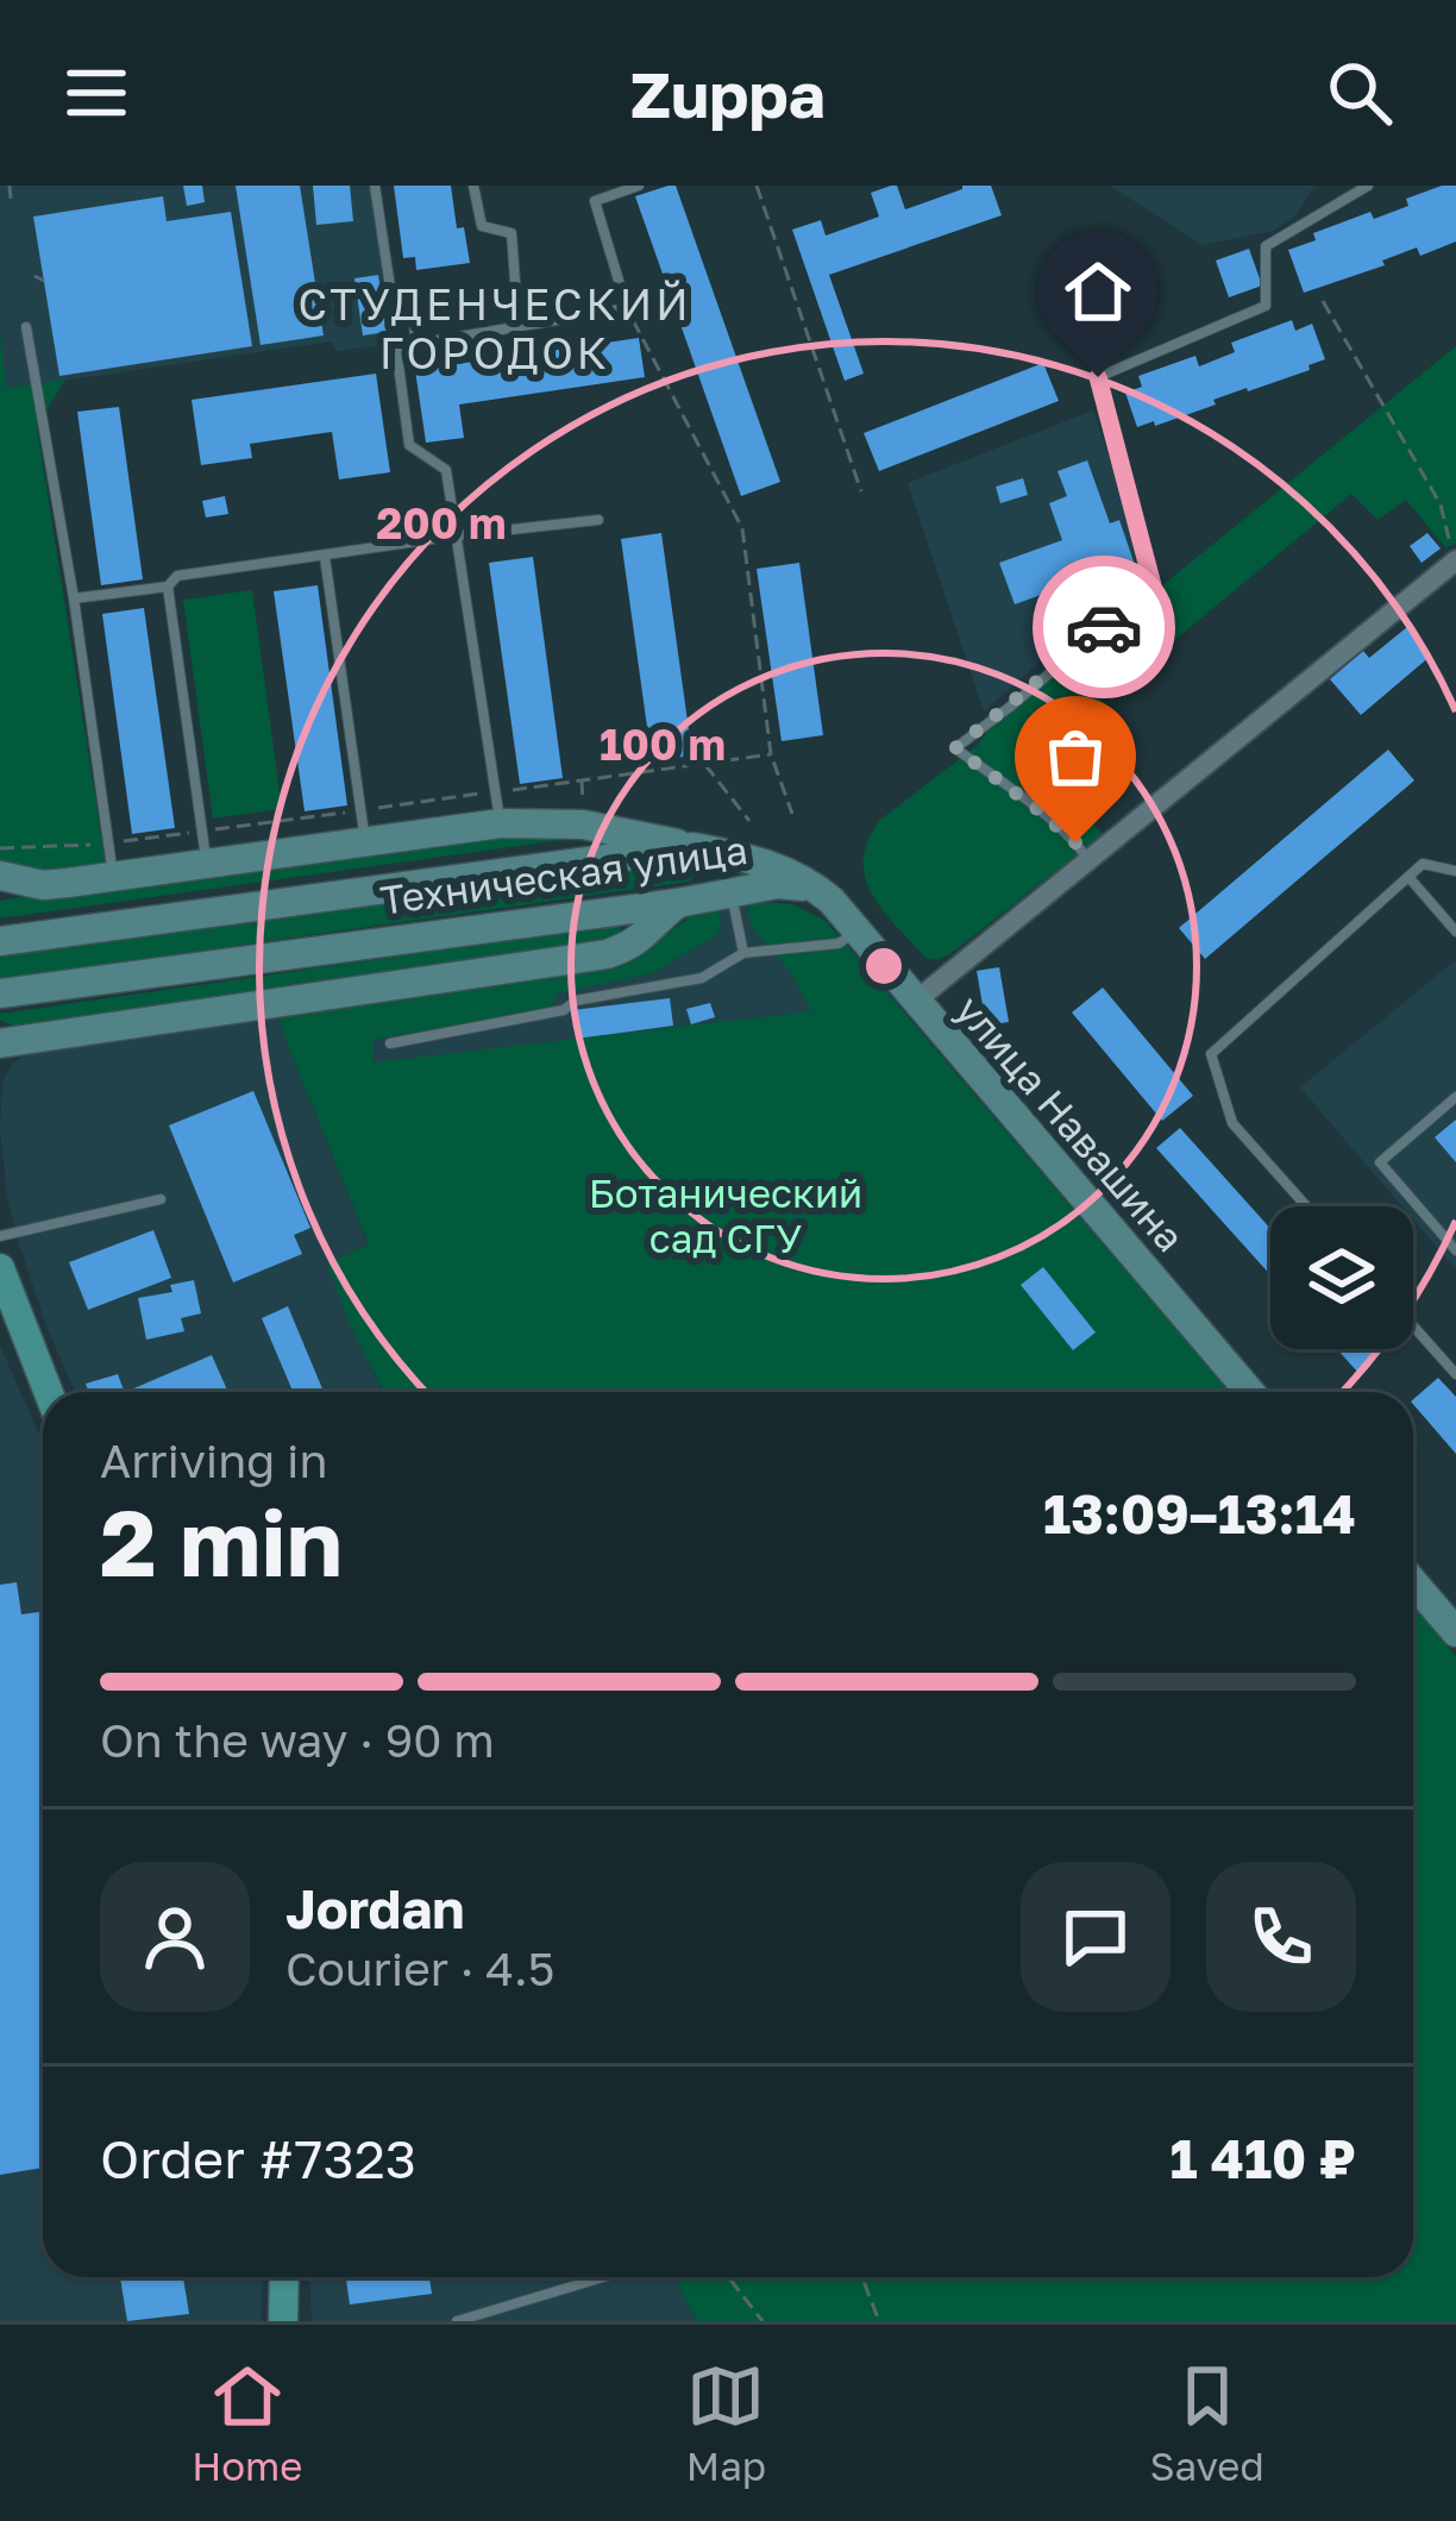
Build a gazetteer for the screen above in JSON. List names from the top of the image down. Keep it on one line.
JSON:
{"streets":{"main road":["Техническая улица","улица Навашина"]},"crossings":[["Техническая улица","улица Навашина"]],"districts":["СТУДЕНЧЕСКИЙ ГОРОДОК"],"parks":["Ботанический сад СГУ"],"page":{"header":"Zuppa","heading":["2 min","Arriving in","13:09–13:14"],"panel":["Jordan","Courier · 4.5","Order #7323","1 410 ₽"],"bar":"On the way · 90 m","tabs":["Home","Map","Saved"]},"rings":["200 m","100 m"]}
